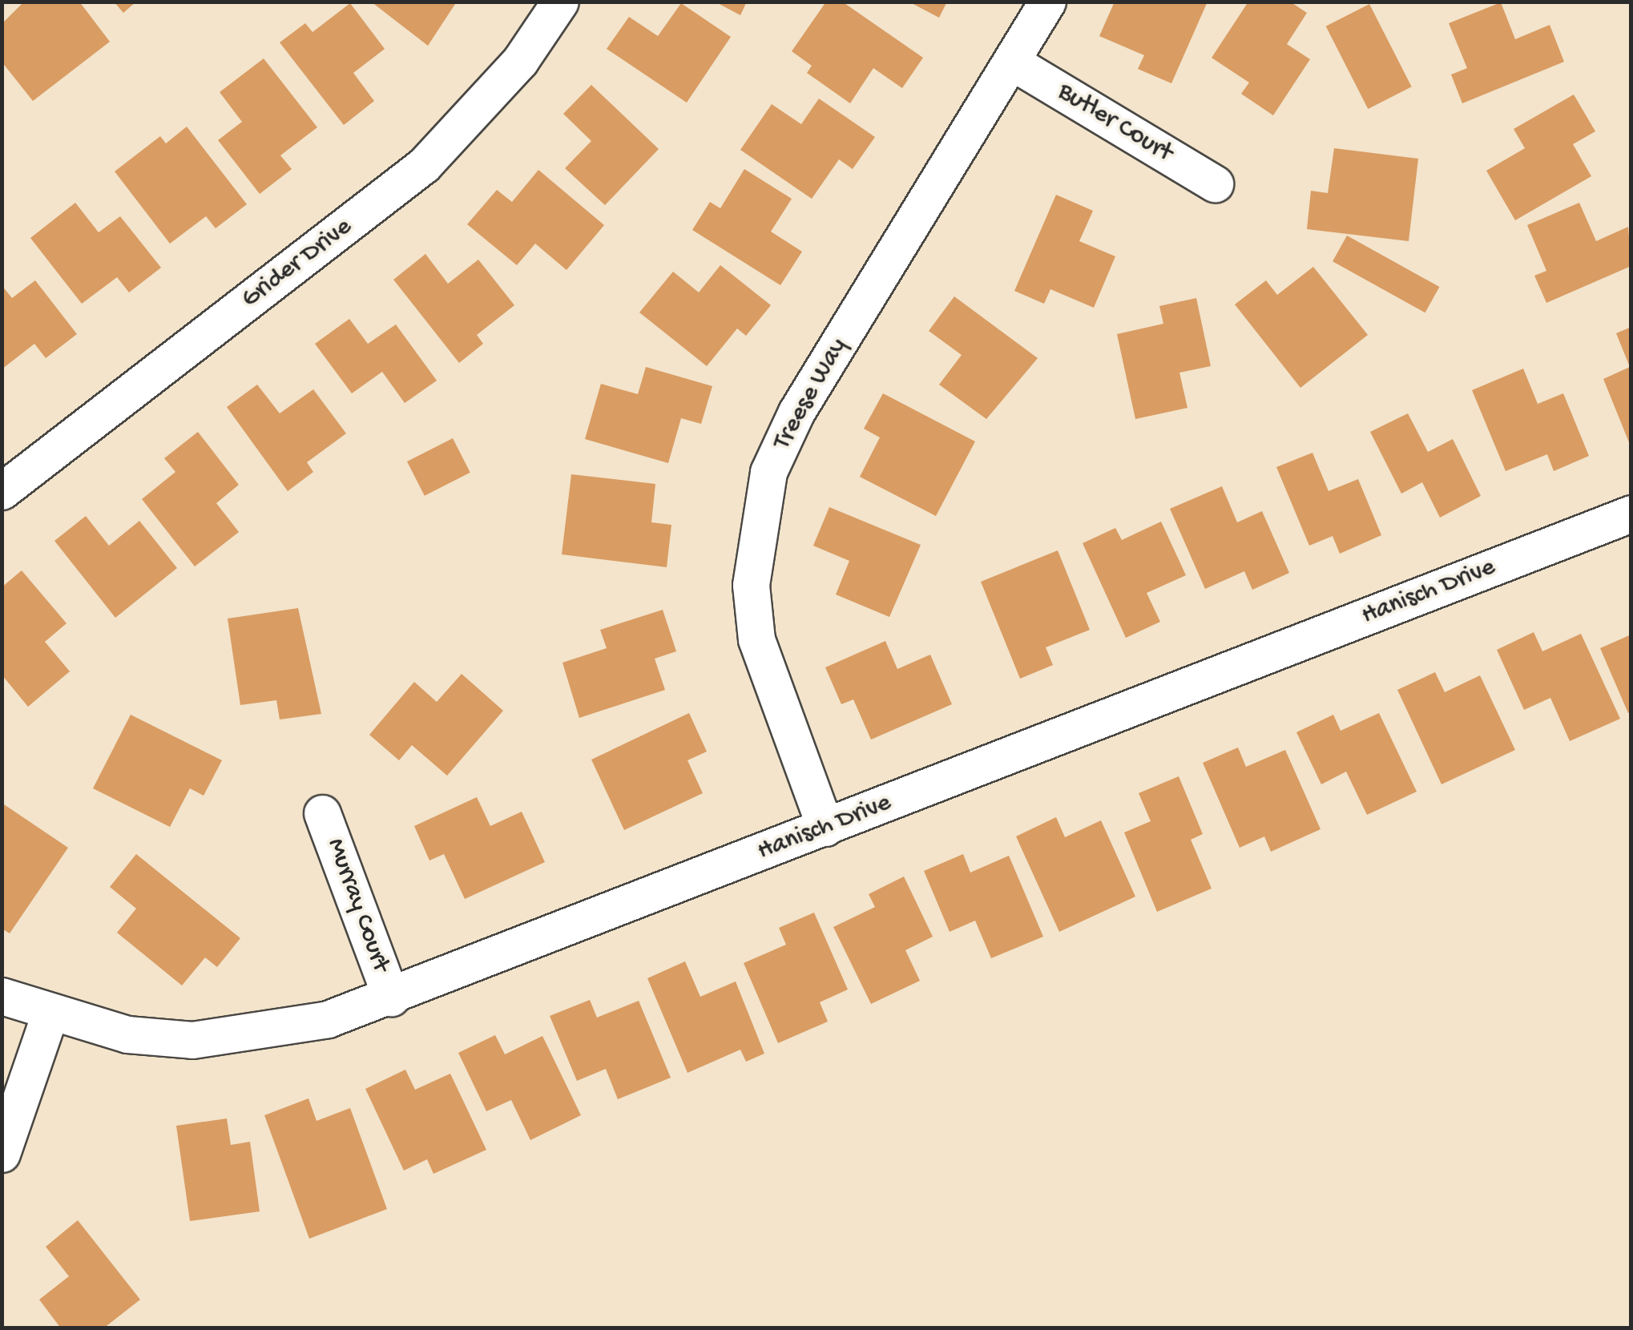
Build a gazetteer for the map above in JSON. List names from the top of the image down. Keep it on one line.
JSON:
{"streets":{"street":["Butler Court","Grider Drive","Treese Way","Hanisch Drive","Murray Court"]},"crossings":[["Butler Court","Treese Way"],["Treese Way","Hanisch Drive"],["Hanisch Drive","Murray Court"]]}
